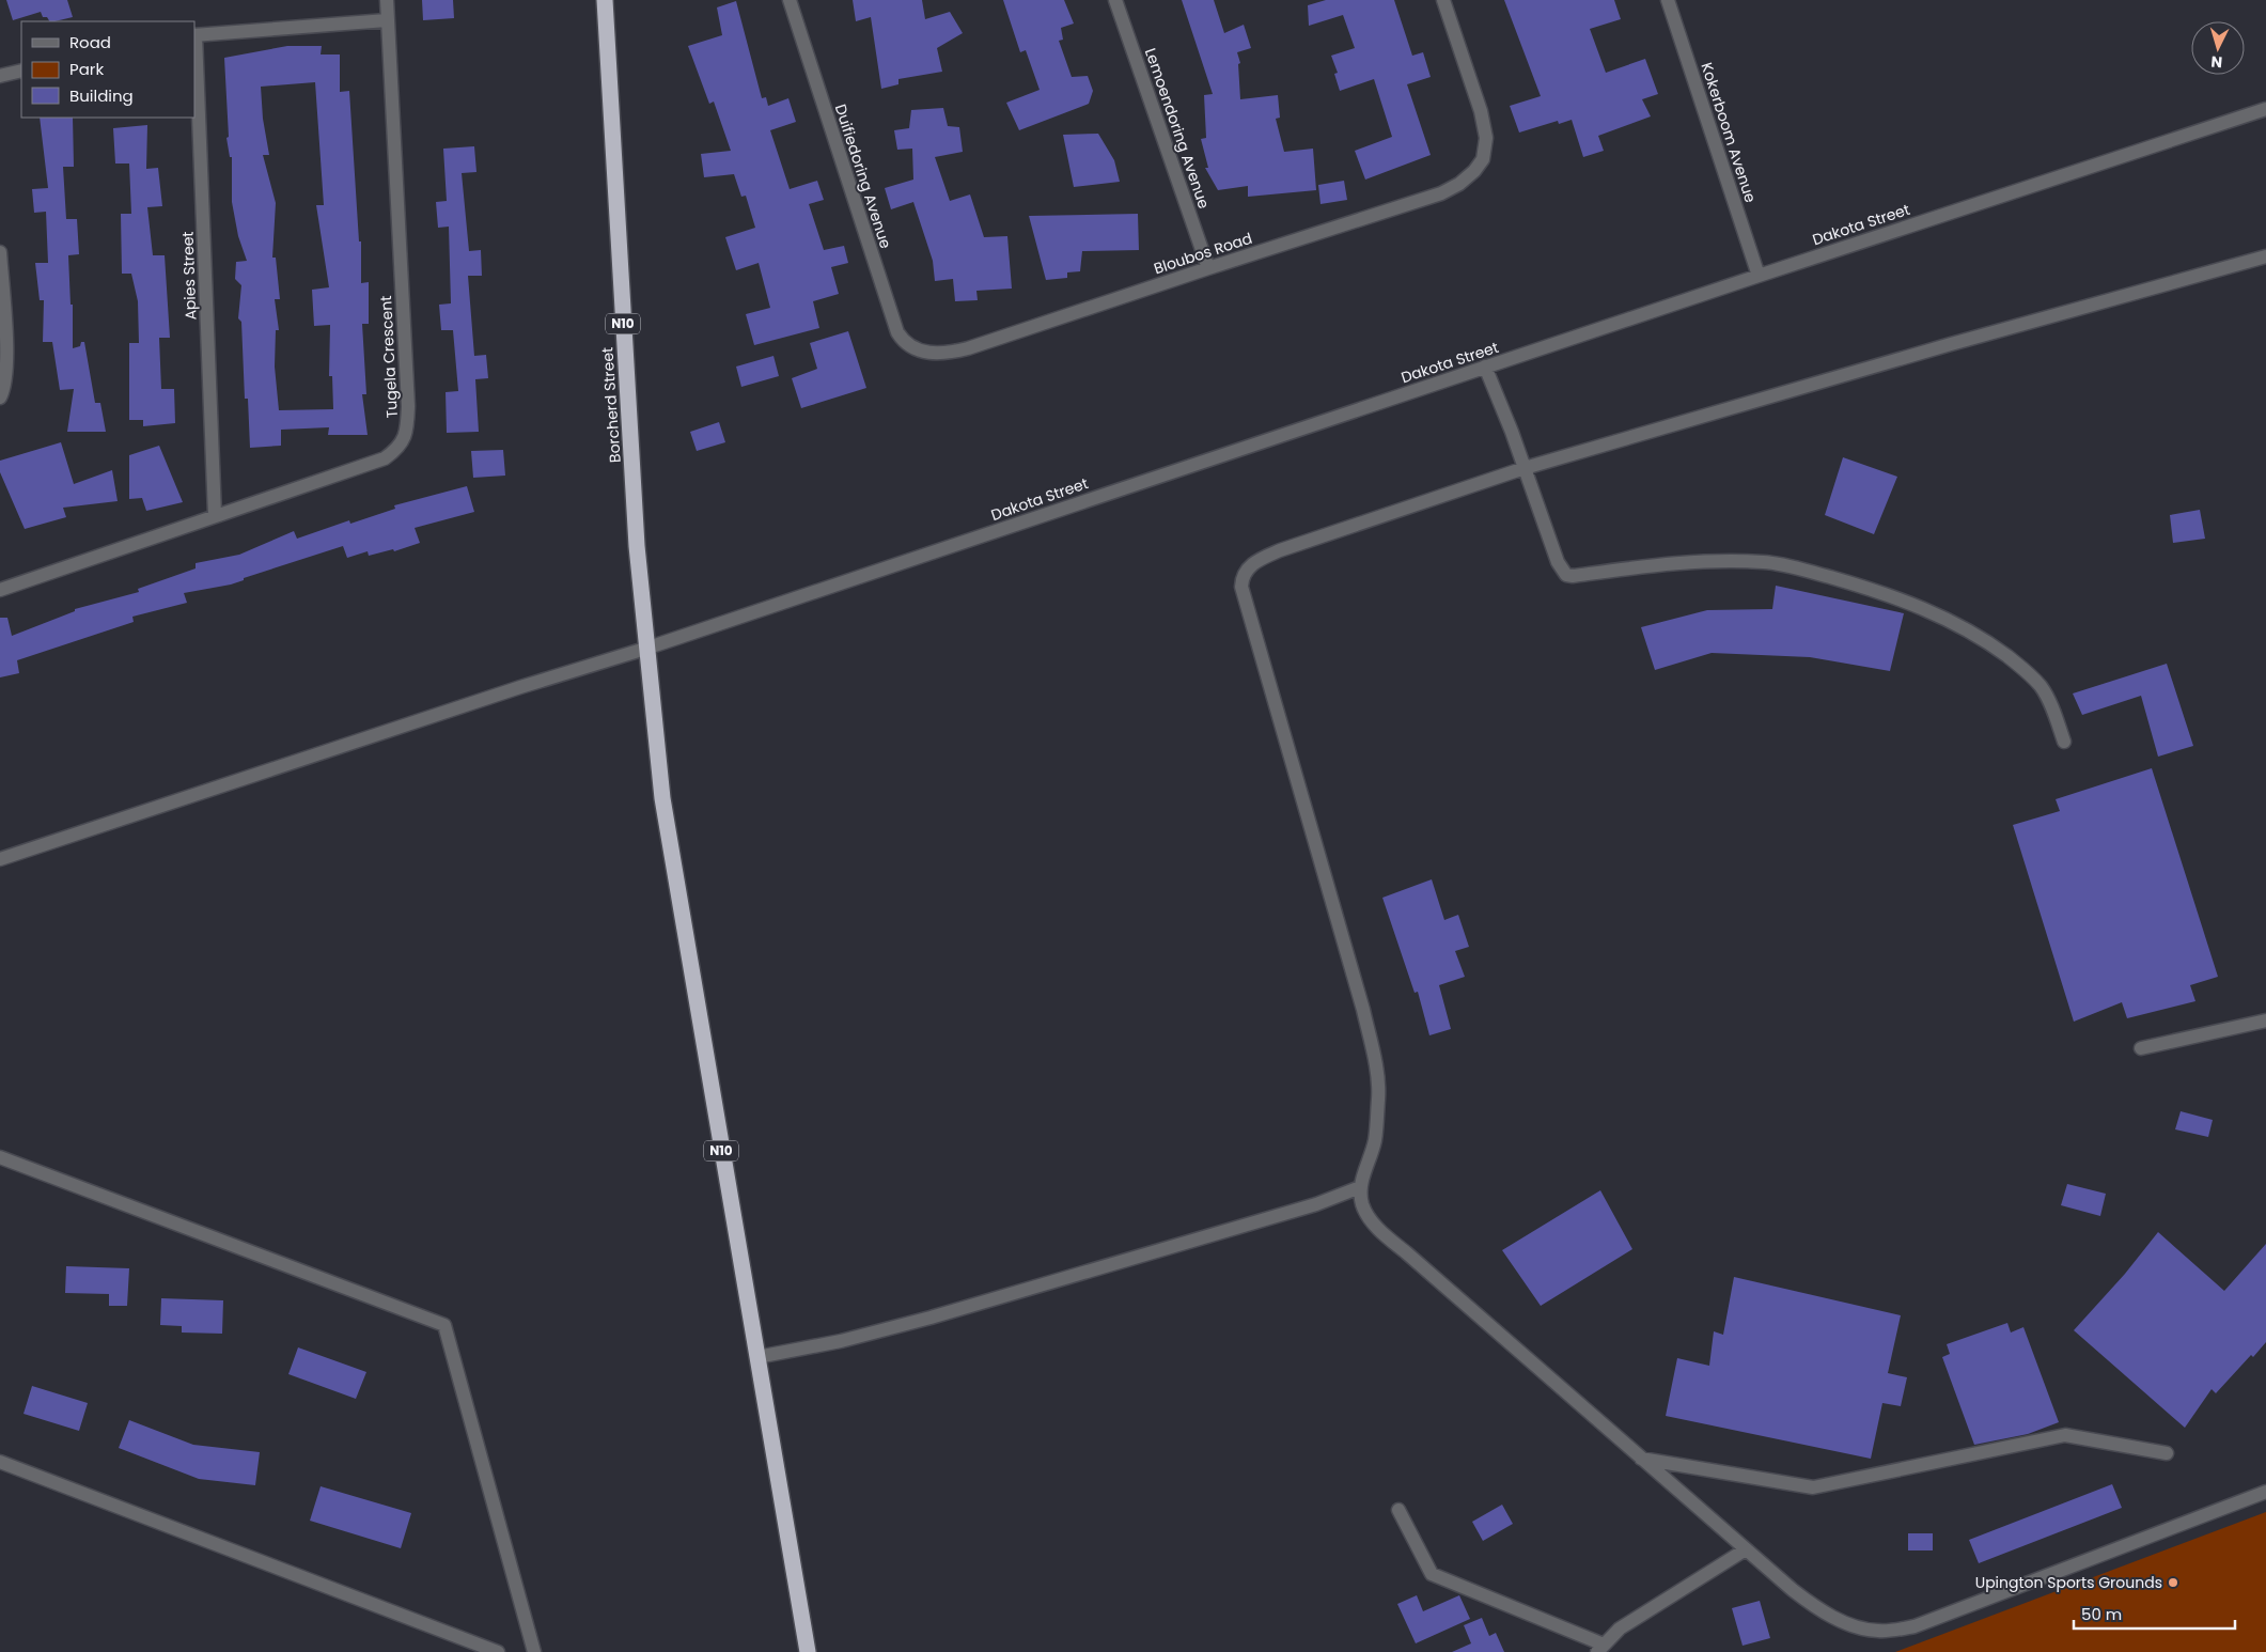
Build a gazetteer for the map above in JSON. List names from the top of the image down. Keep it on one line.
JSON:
{"streets":{"highway":["N10","Borcherd Street"],"street":["Lemoendoring Avenue","Kokerboom Avenue","Duifiedoring Avenue","Dakota Street","Bloubos Road","Apies Street","Tugela Crescent"]},"crossings":[["Lemoendoring Avenue","Bloubos Road"],["Kokerboom Avenue","Dakota Street"],["Duifiedoring Avenue","Bloubos Road"],["Dakota Street","N10"],["Dakota Street","Borcherd Street"],["Apies Street","Tugela Crescent"],["N10","Borcherd Street"]],"places":["Upington Sports Grounds"],"legend":["Road","Park","Building"],"scale_bar":"50 m","north":"bottom"}
